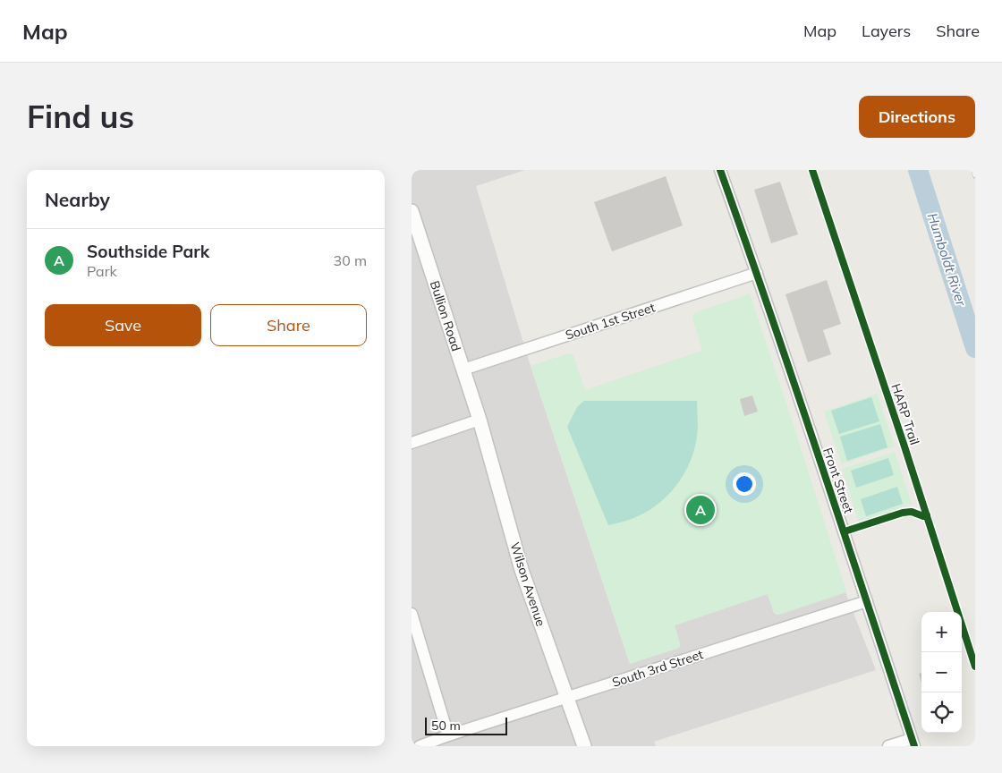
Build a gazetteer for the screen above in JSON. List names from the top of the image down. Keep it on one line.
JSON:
{"streets":{"street":["Bullion Road","South 1st Street","Front Street","Wilson Avenue","South 3rd Street"],"cycle path":["HARP Trail"]},"crossings":[["Bullion Road","South 1st Street"],["Bullion Road","Wilson Avenue"],["South 1st Street","Front Street"],["Front Street","South 3rd Street"],["Wilson Avenue","South 3rd Street"]],"water":["Humboldt River"],"scale_bar":"50 m","page":{"header":"Map","nav":["Map","Layers","Share"],"buttons":["Directions",["Save","Share"]],"title":"Find us","heading":"Nearby","list":[{"mark":"A","name":"Southside Park","note":"Park","value":"30 m"}],"pins":"A","map_buttons":["+","−"],"scale":"50 m"}}
